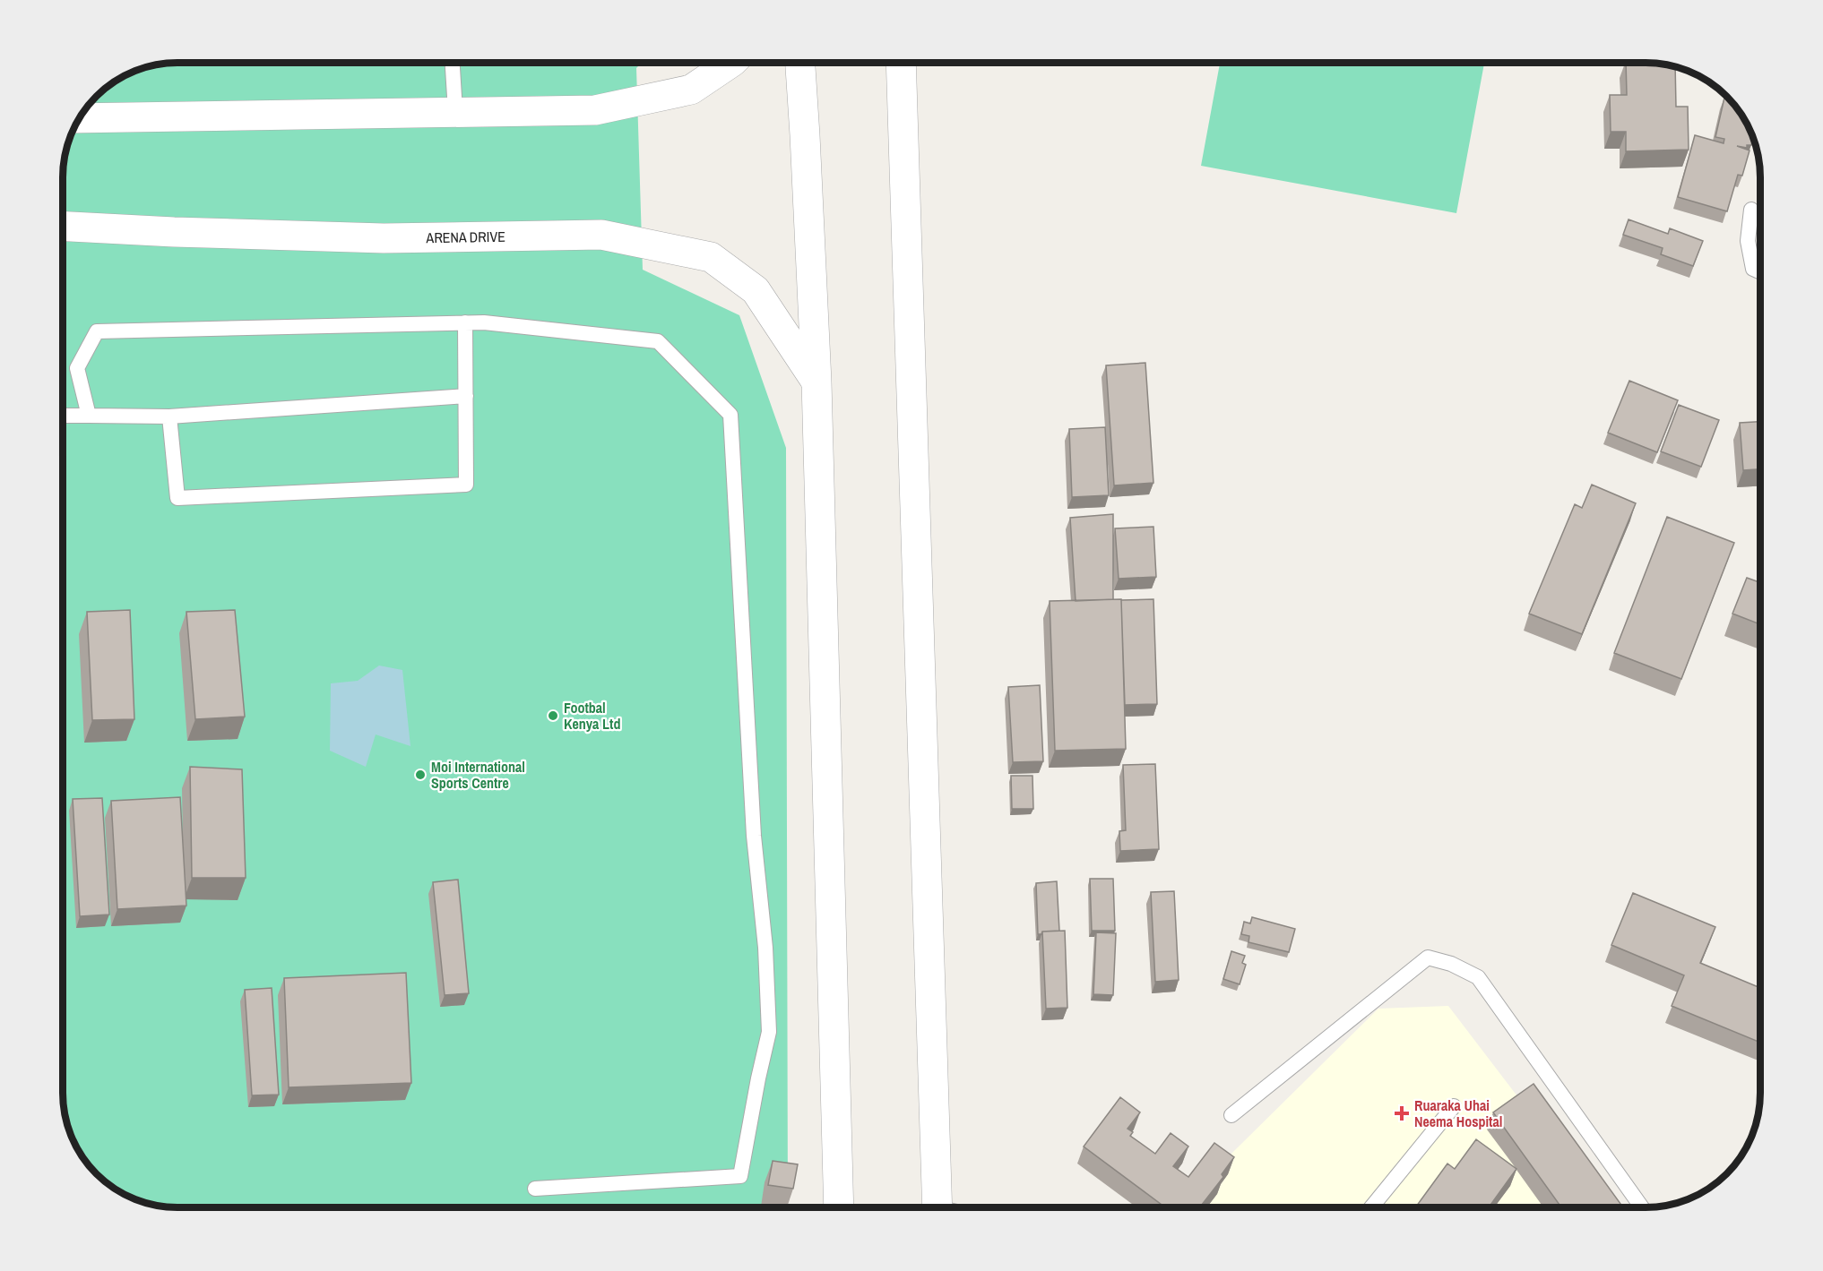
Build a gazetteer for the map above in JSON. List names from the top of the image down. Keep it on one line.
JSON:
{"streets":{"street":["ARENA DRIVE"]},"places":{"other":["Footbal Kenya Ltd","Moi International Sports Centre"],"health":["Ruaraka Uhai Neema Hospital"]}}
